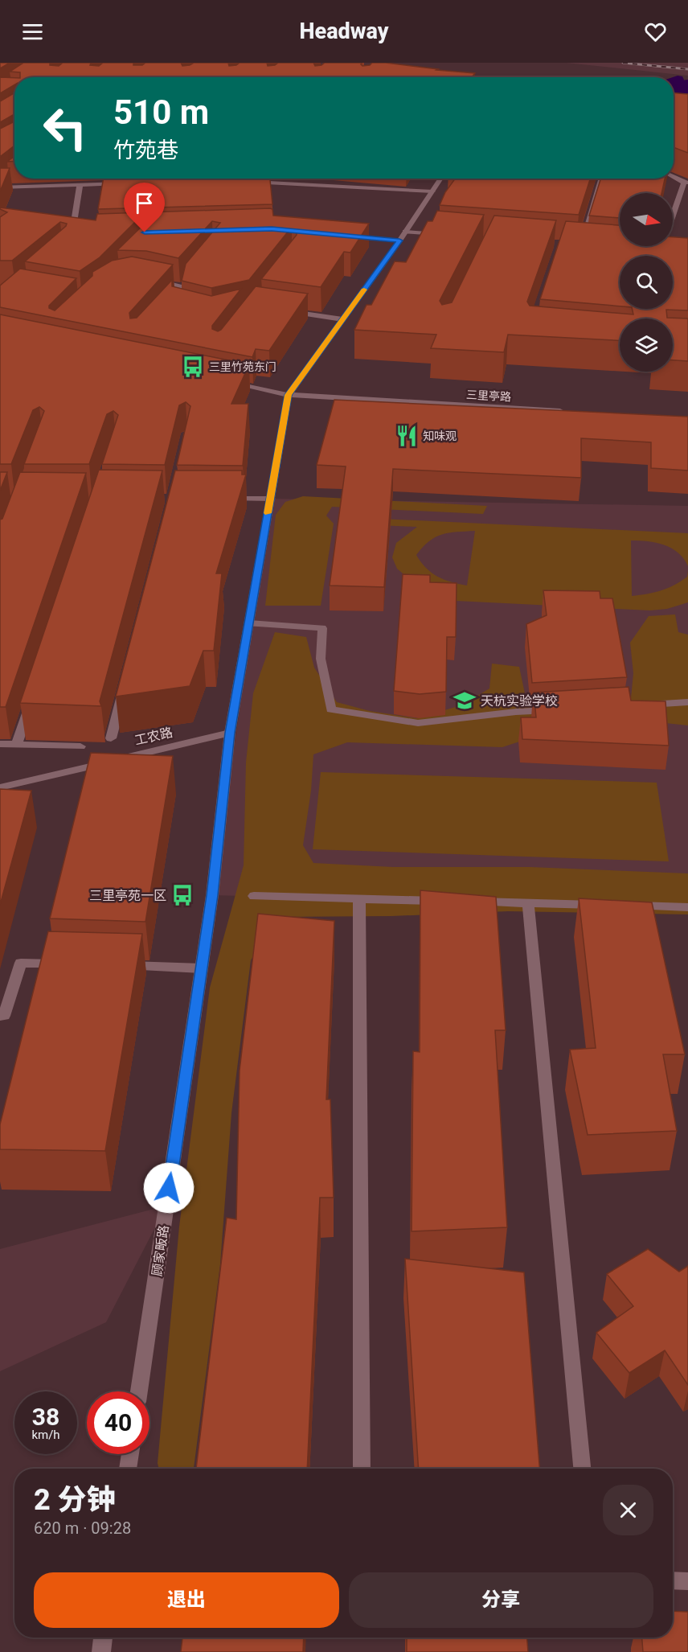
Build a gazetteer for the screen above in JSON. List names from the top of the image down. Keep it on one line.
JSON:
{"streets":{"street":["三里亭路","工农路","顾家畈路"]},"crossings":[["三里亭路","顾家畈路"],["工农路","顾家畈路"]],"places":{"bus stop":["三里竹苑东门","三里亭苑一区"],"restaurant":["知味观"],"school or university":["天杭实验学校"]},"north":"right","page":{"header":"Headway","turn":["510 m","竹苑巷"],"speed":"38 km/h","limit":"40","heading":["2 分钟","620 m · 09:28"],"buttons":["退出","分享"]}}
